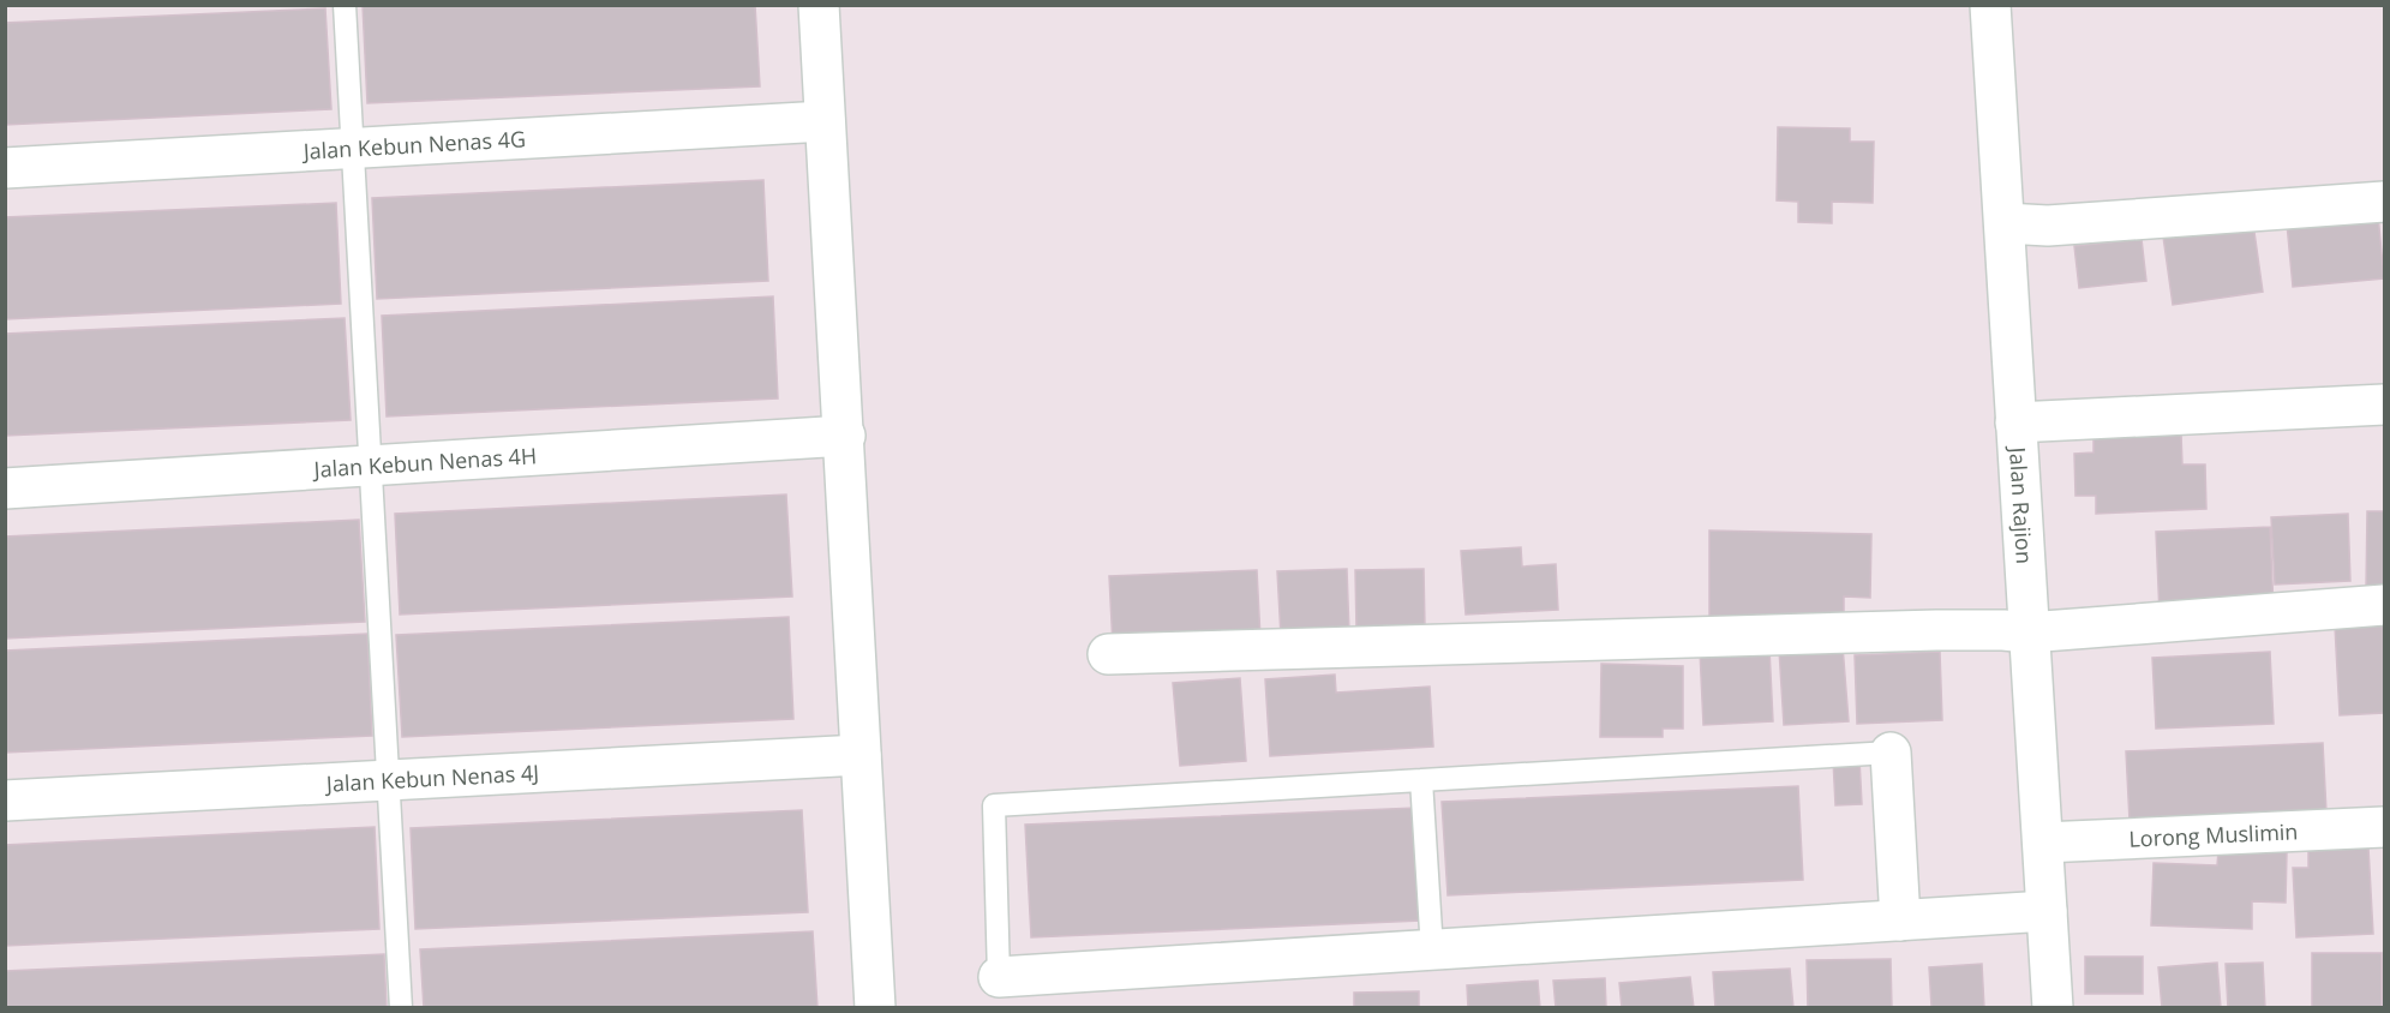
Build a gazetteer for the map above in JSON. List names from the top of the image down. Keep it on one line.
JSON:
{"streets":{"street":["Jalan Kebun Nenas 4G","Jalan Kebun Nenas 4H","Jalan Rajion","Jalan Kebun Nenas 4J","Lorong Muslimin"]},"crossings":[["Jalan Rajion","Lorong Muslimin"]]}
